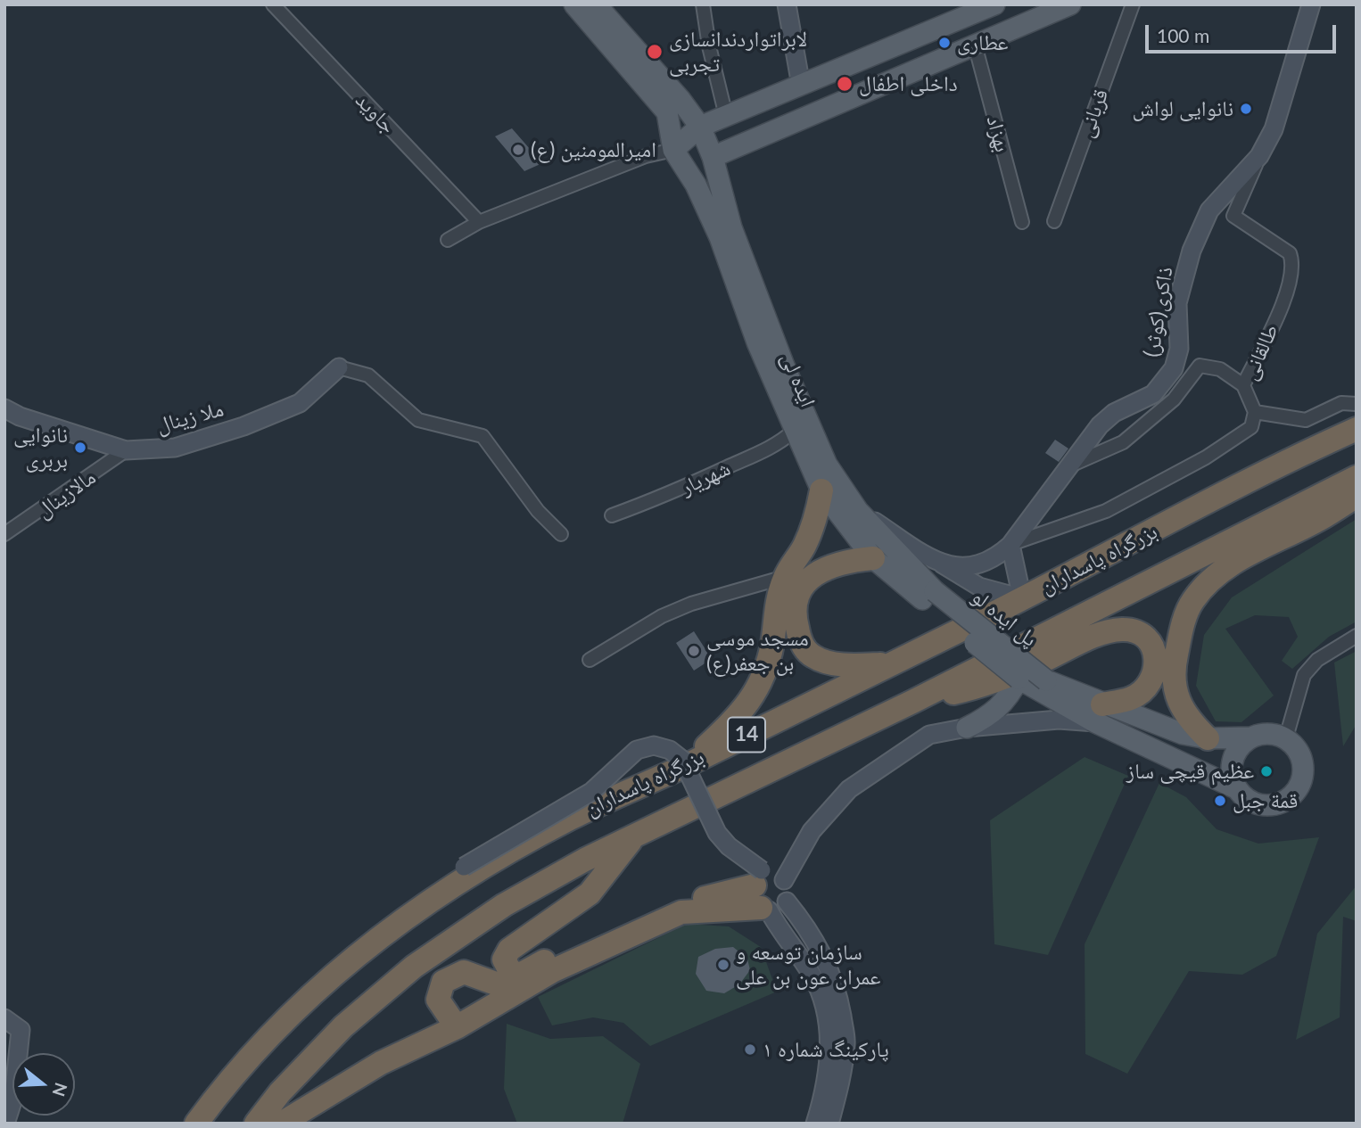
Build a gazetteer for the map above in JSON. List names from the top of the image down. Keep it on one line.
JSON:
{"streets":{"highway":["بزرگراه پاسداران","14"],"main road":["ایده لی","پل ایده لو"],"street":["جاوید","قربانی","بهزاد","ذاکری(کوثر)","طالقانی","ملا زینال","شهریار","مالازینال"]},"crossings":[["ذاکری(کوثر)","طالقانی"],["ایده لی","شهریار"],["ایده لی","پل ایده لو"],["ملا زینال","مالازینال"]],"places":["عطاری","لابراتواردندانسازی تجربی","داخلی اطفال","نانوایی لواش","امیرالمومنین (ع)","نانوایی بربری","مسجد موسی بن جعفر(ع)","عظیم قیچی ساز","قمة جبل","سازمان توسعه و عمران عون بن علی","پارکینگ شماره ۱"],"scale_bar":"100 m","north":"right"}
